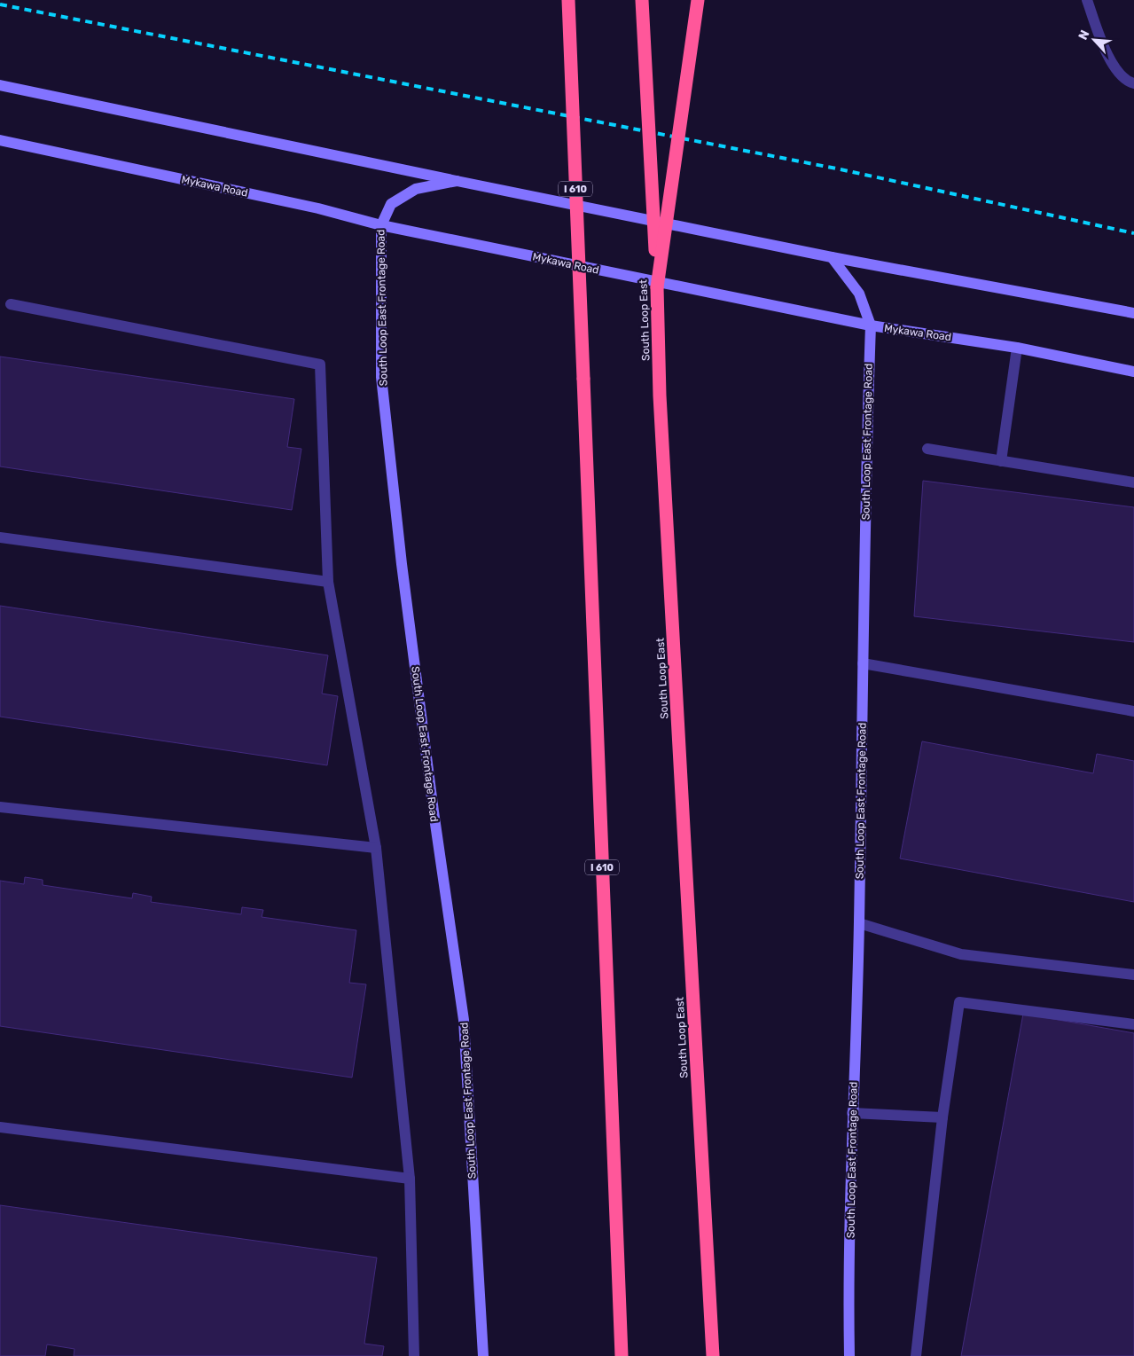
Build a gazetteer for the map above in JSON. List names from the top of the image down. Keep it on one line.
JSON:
{"streets":{"highway":["I 610","South Loop East"],"main road":["Mykawa Road","South Loop East Frontage Road"]},"crossings":[["Mykawa Road","South Loop East Frontage Road"]],"north":"top left"}
